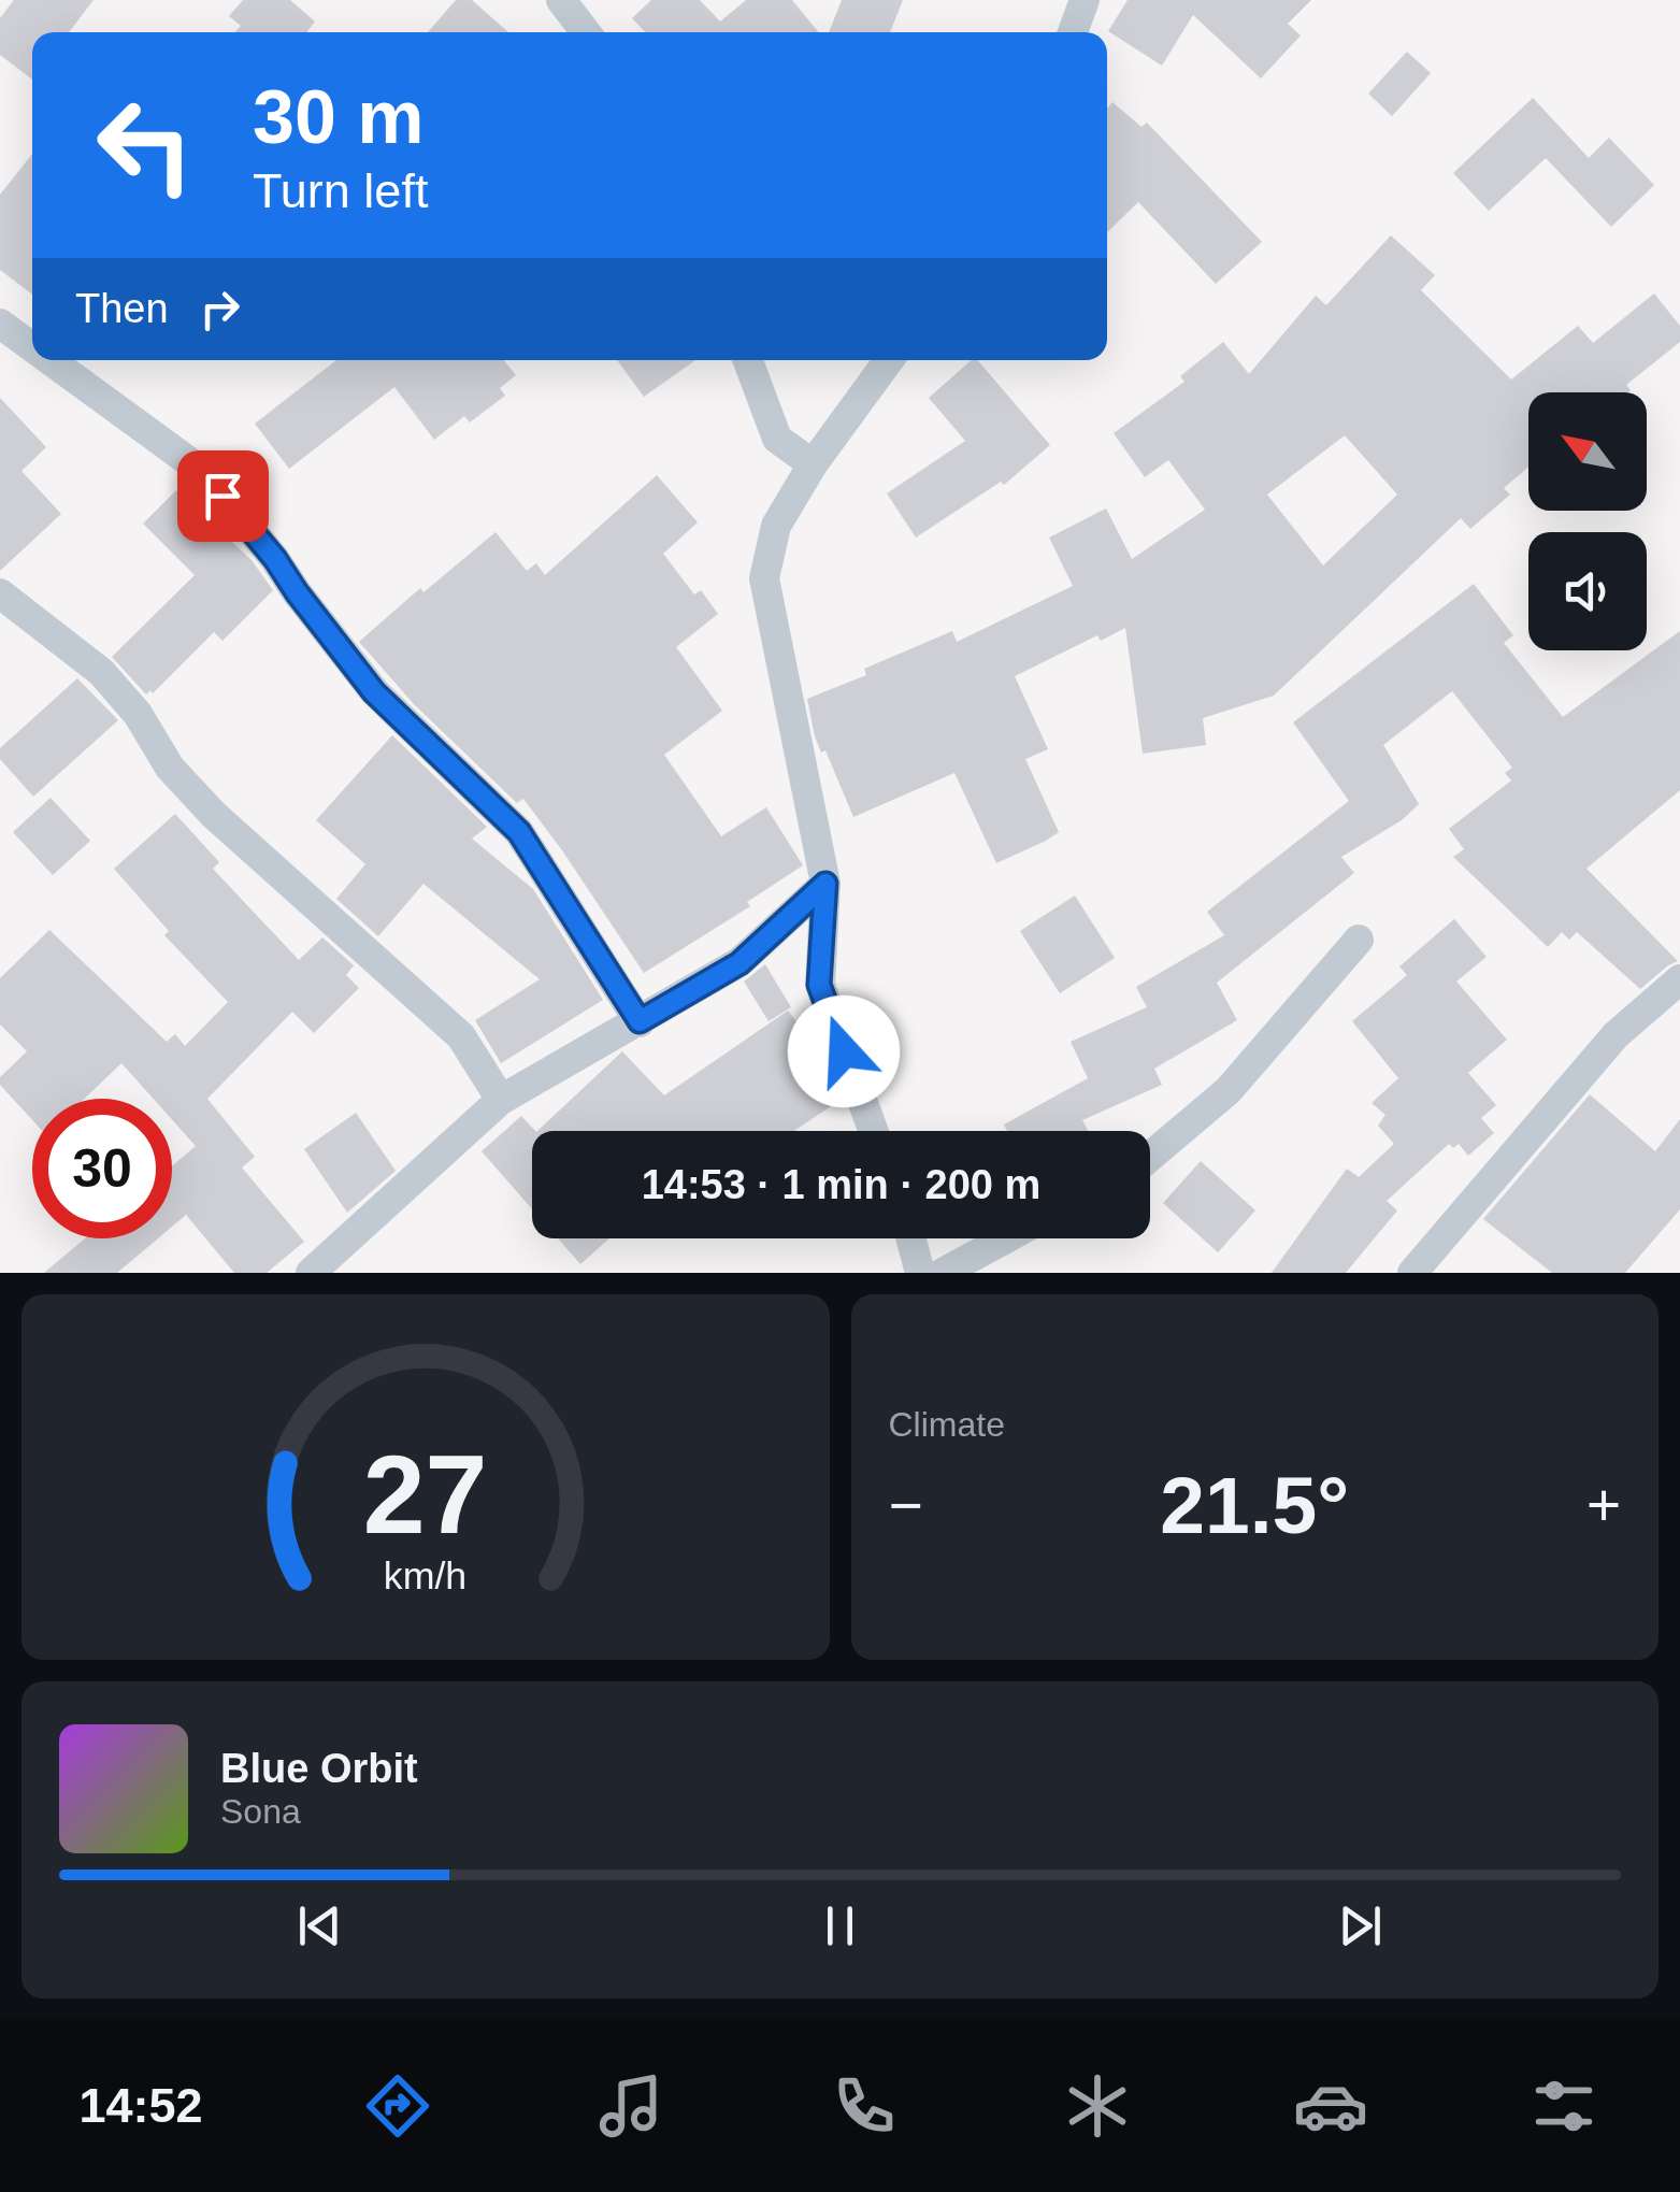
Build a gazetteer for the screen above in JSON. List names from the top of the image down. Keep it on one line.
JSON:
{"north":"top left","page":{"turn":["30 m","Turn left"],"then":"Then","limit":"30","trip":"14:53 · 1 min · 200 m","tile":"Climate","heat":["−","21.5°","+"],"song":["Blue Orbit","Sona"],"tabs":"14:52","gauge":["27","km/h"]}}
